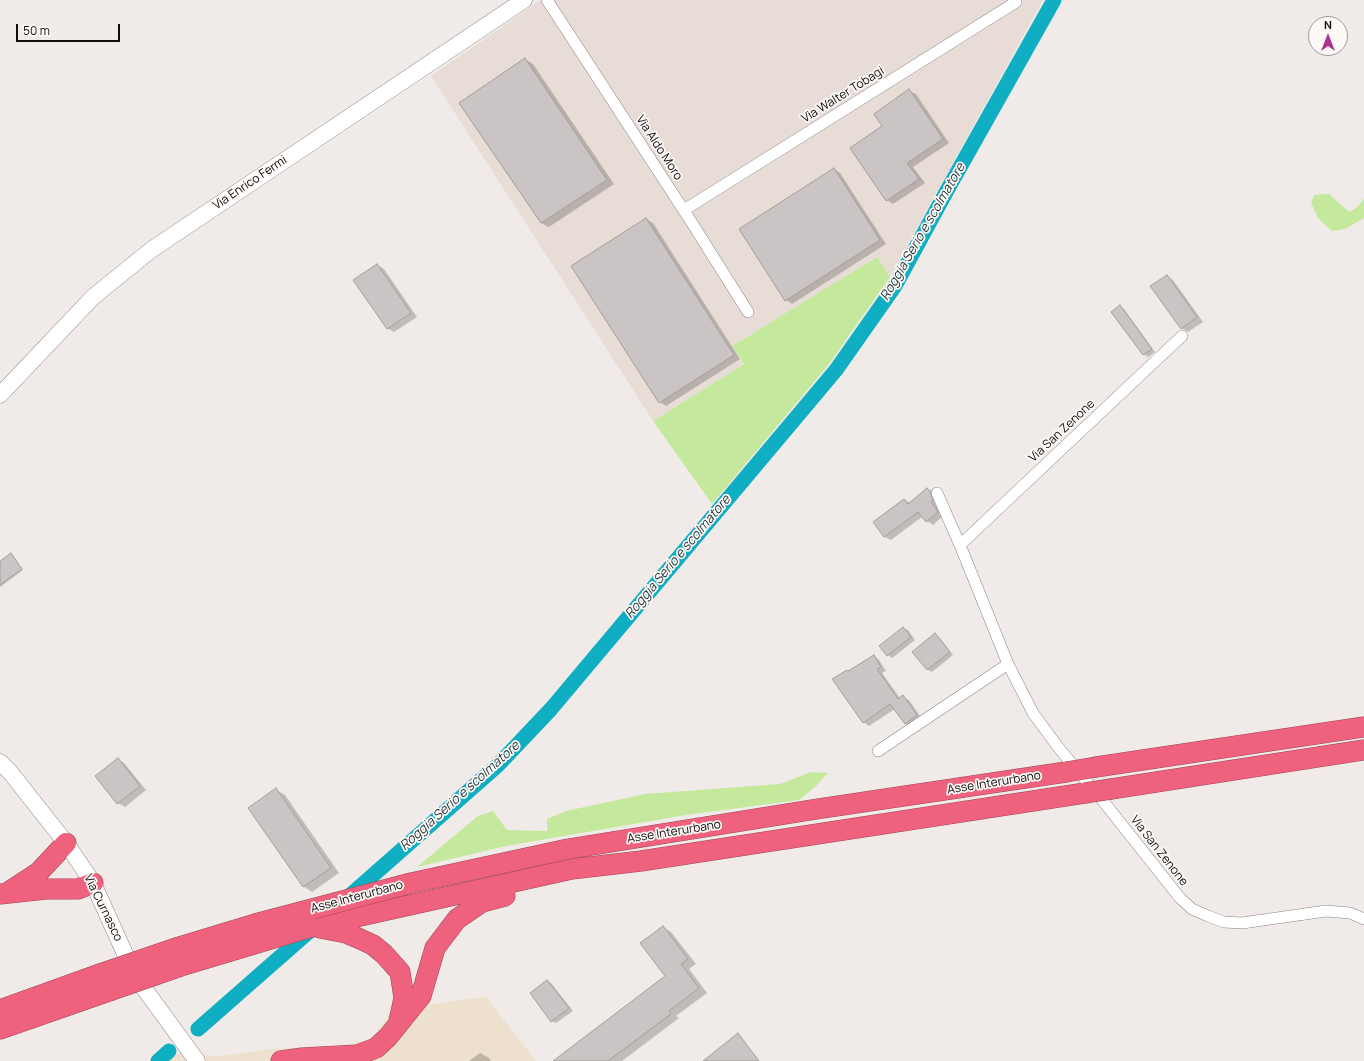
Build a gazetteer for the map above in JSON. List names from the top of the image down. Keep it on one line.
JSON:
{"streets":{"highway":["Asse Interurbano"],"street":["Via Walter Tobagi","Via Aldo Moro","Via Enrico Fermi","Via San Zenone","Via Curnasco"]},"crossings":[["Via Walter Tobagi","Via Aldo Moro"]],"water":["Roggia Serio e scolmatore"],"scale_bar":"50 m","north":"top"}
